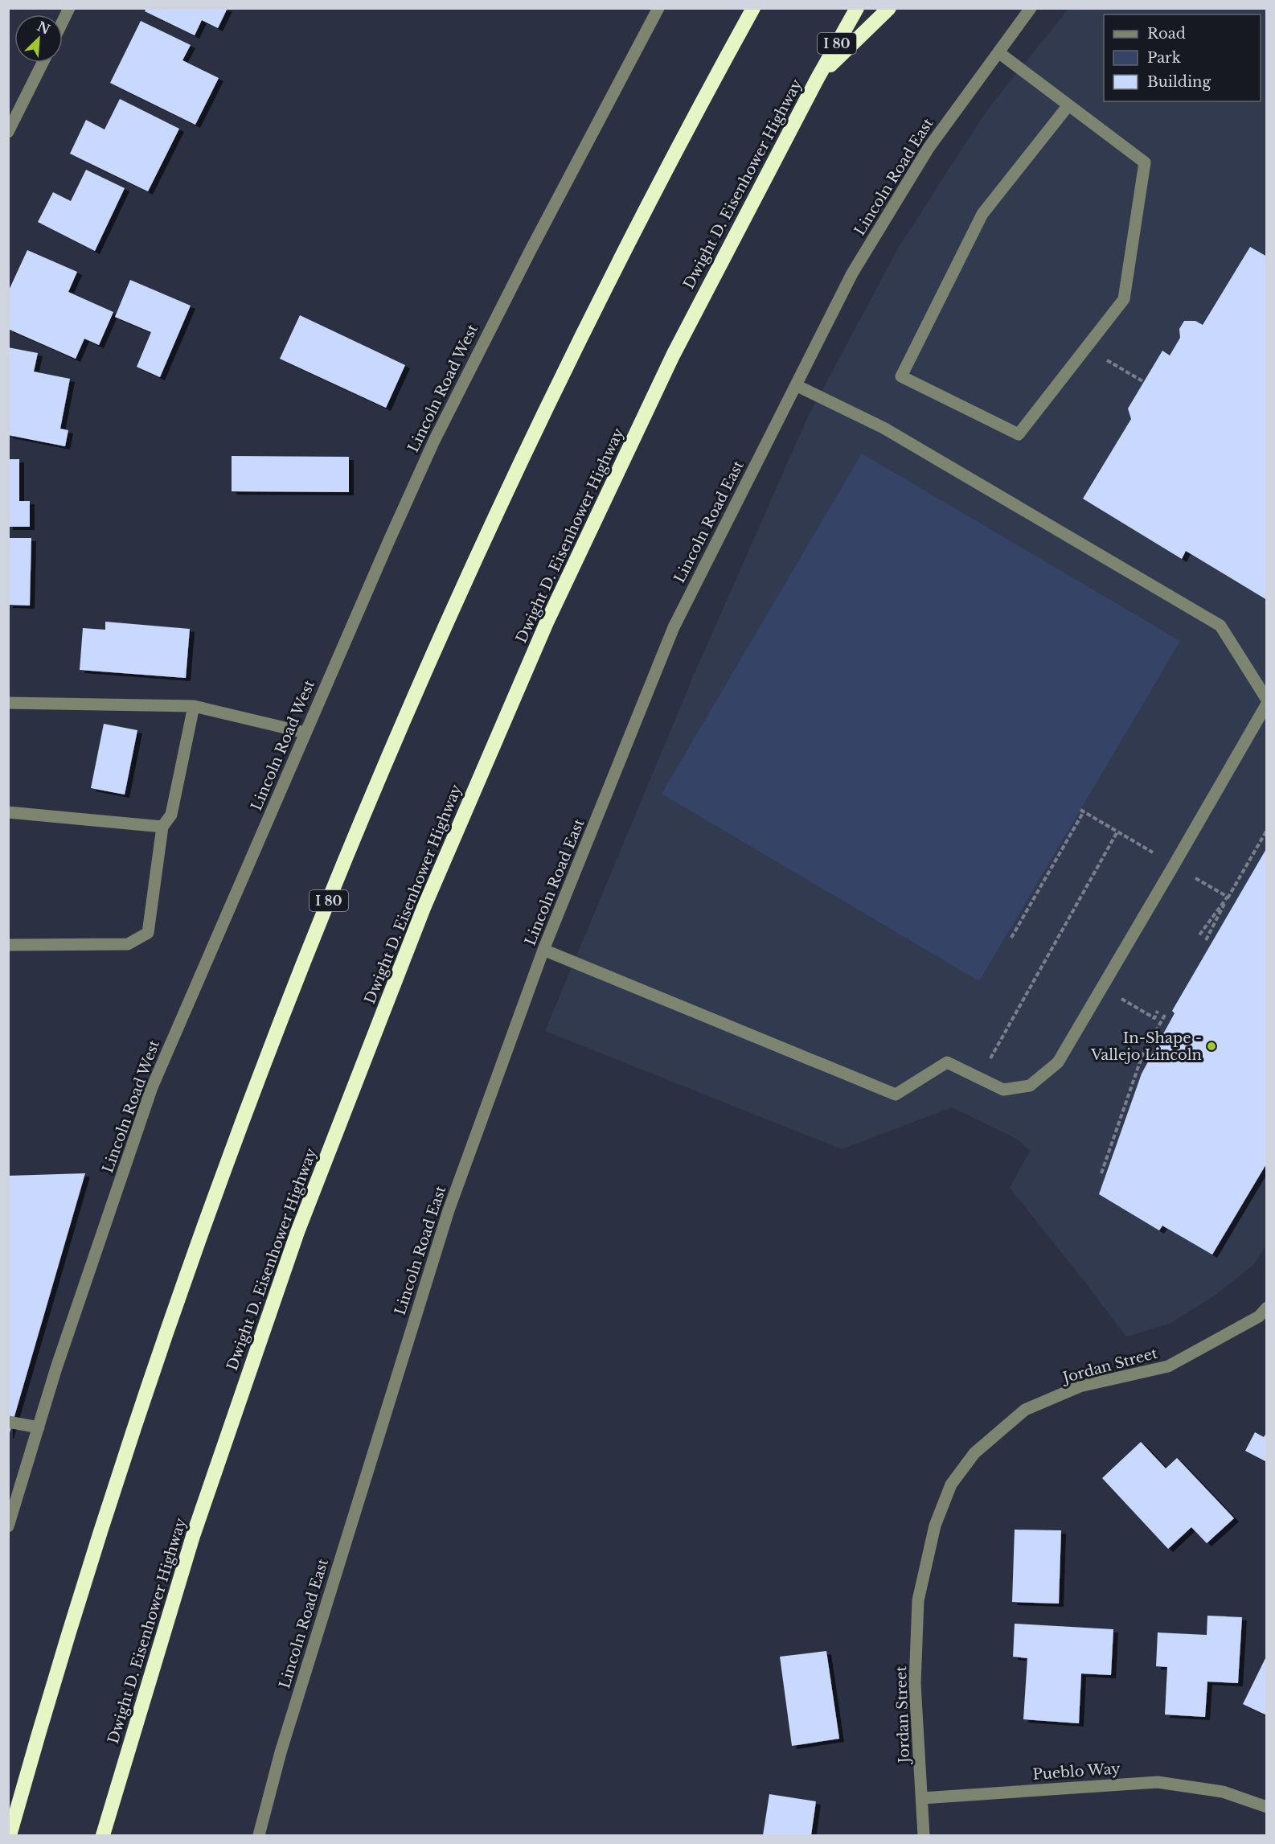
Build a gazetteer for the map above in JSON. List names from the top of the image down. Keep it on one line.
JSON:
{"streets":{"highway":["I 80","Dwight D. Eisenhower Highway"],"street":["Lincoln Road East","Lincoln Road West","Jordan Street","Pueblo Way"]},"crossings":[["Jordan Street","Pueblo Way"]],"places":["In-Shape - Vallejo Lincoln"],"legend":["Road","Park","Building"],"north":"top right"}
